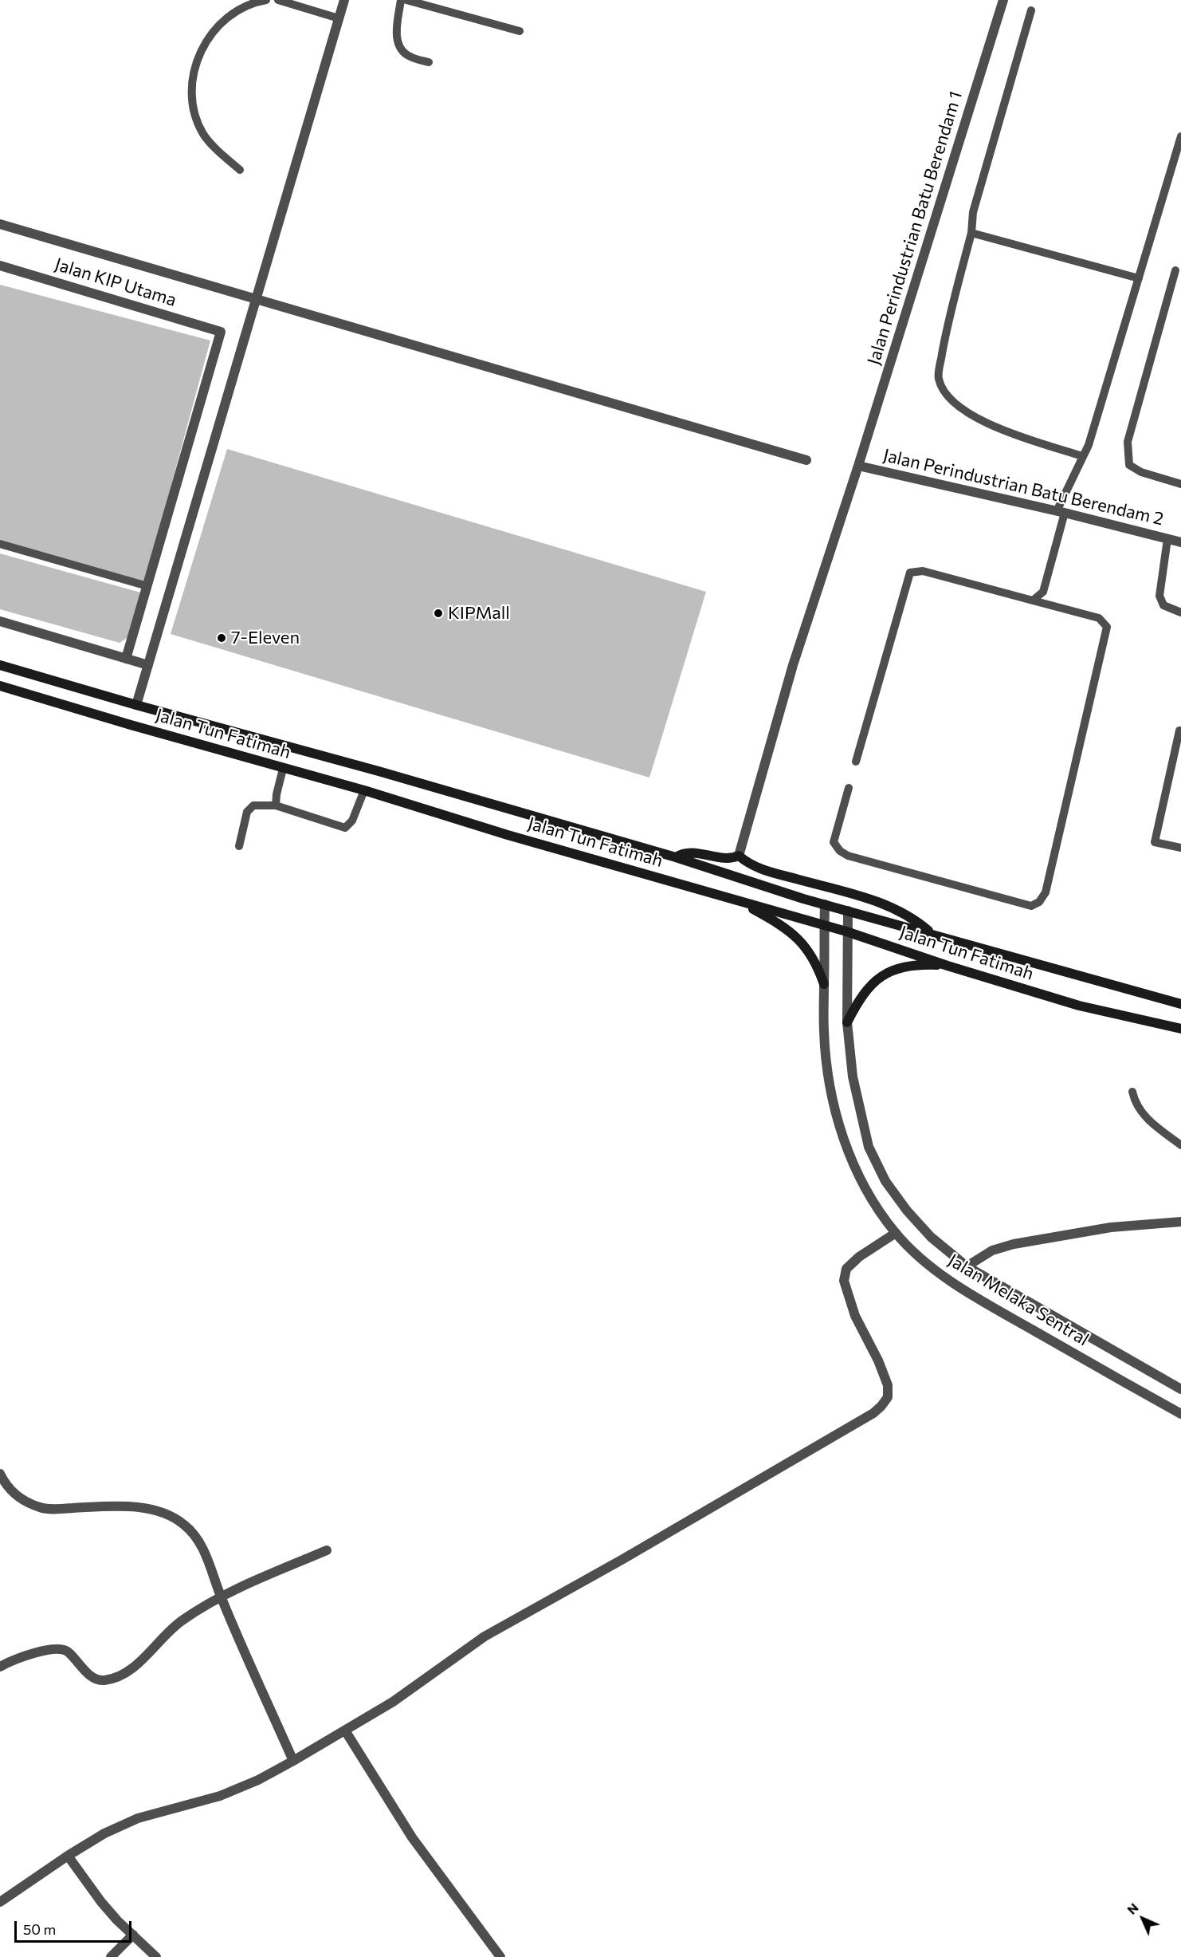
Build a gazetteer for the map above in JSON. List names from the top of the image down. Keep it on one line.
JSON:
{"streets":{"main road":["Jalan Tun Fatimah"],"street":["Jalan Perindustrian Batu Berendam 1","Jalan KIP Utama","Jalan Perindustrian Batu Berendam 2","Jalan Melaka Sentral"]},"crossings":[["Jalan Perindustrian Batu Berendam 1","Jalan Perindustrian Batu Berendam 2"],["Jalan Tun Fatimah","Jalan Melaka Sentral"]],"places":["KIPMall","7-Eleven"],"scale_bar":"50 m","north":"top left"}
